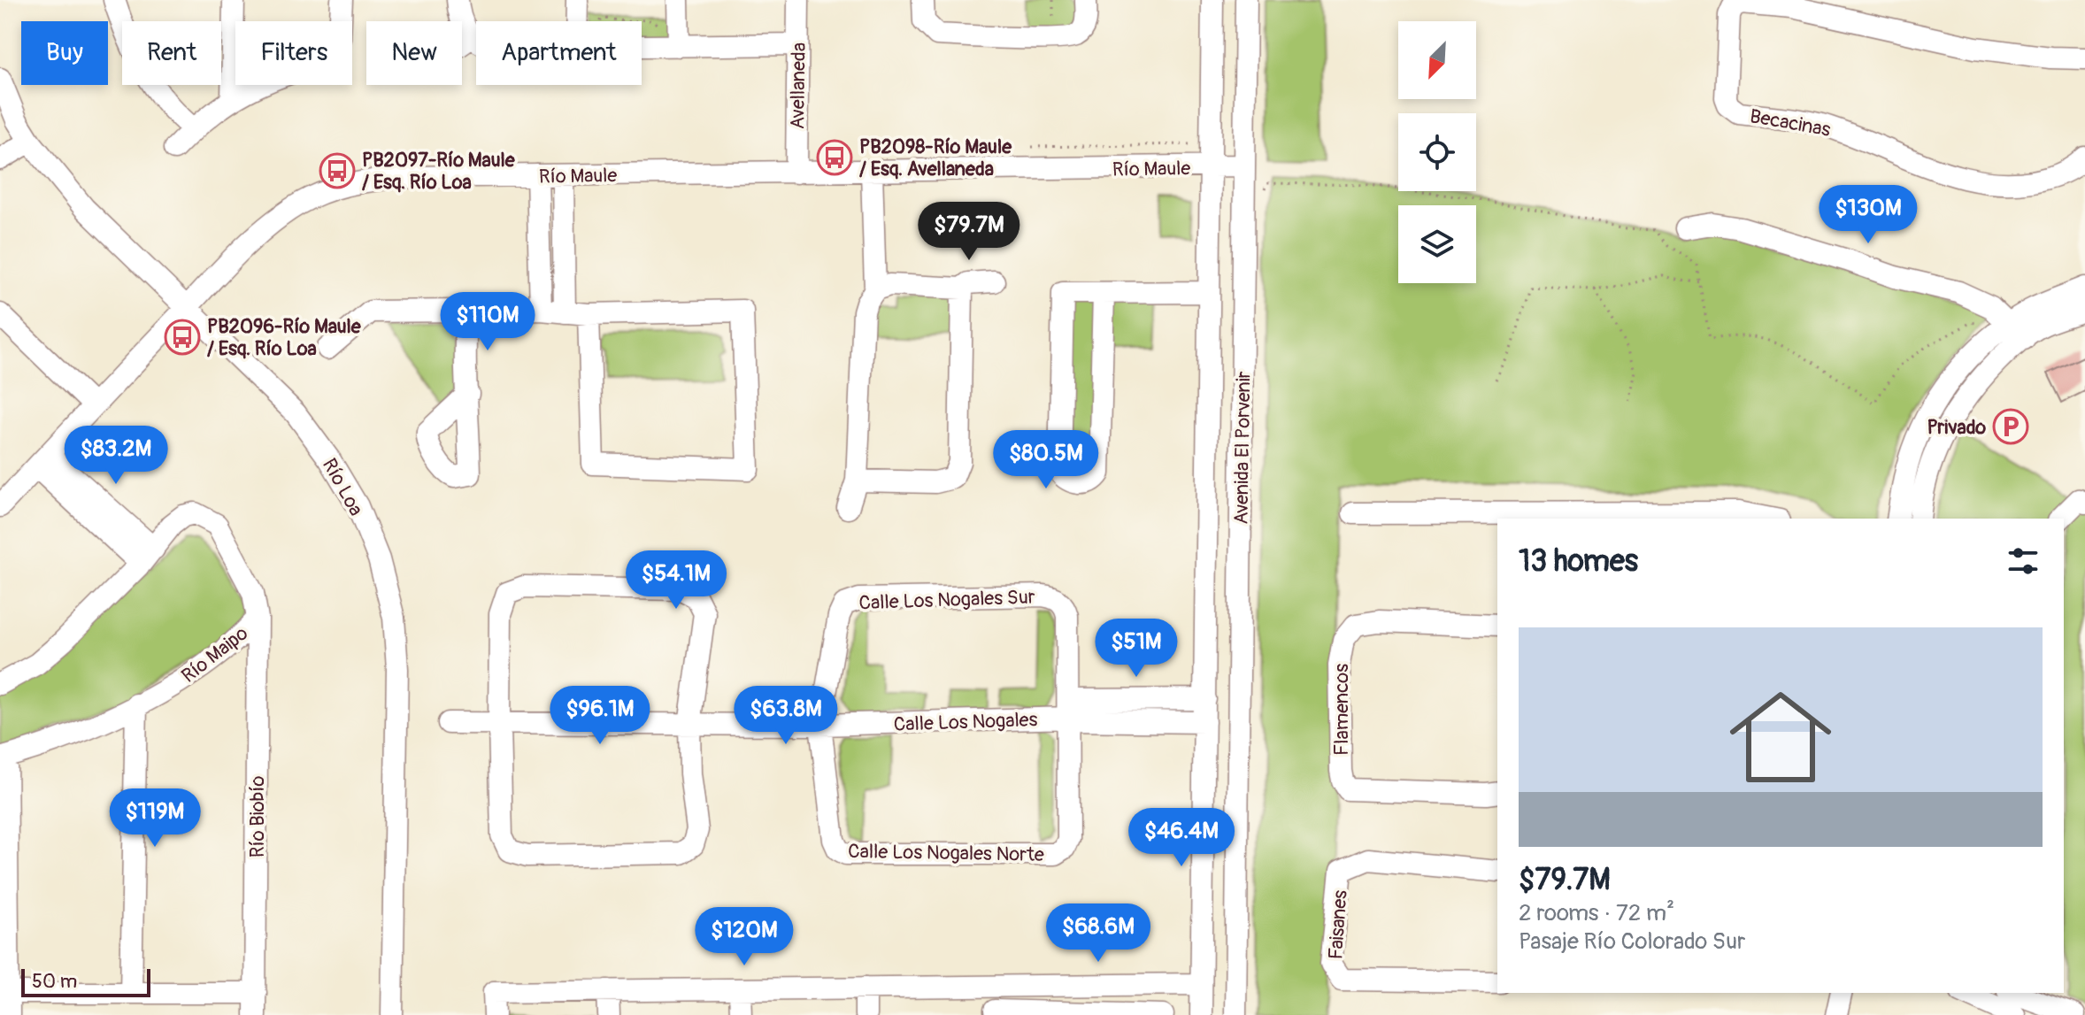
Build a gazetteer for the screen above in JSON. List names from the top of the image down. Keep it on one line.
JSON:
{"streets":{"street":["Avellaneda","Becacinas","Río Maule","Avenida El Porvenir","Río Loa","Calle Los Nogales Sur","Río Maipo","Flamencos","Calle Los Nogales","Río Biobío","Calle Los Nogales Norte","Faisanes"]},"crossings":[["Avellaneda","Río Maule"],["Río Maule","Avenida El Porvenir"],["Río Maule","Río Loa"],["Avenida El Porvenir","Calle Los Nogales"],["Calle Los Nogales Sur","Calle Los Nogales"],["Calle Los Nogales Sur","Calle Los Nogales Norte"],["Río Maipo","Río Biobío"],["Calle Los Nogales","Calle Los Nogales Norte"]],"places":{"bus stop":["PB2098-Río Maule / Esq. Avellaneda","PB2097-Río Maule / Esq. Río Loa","PB2096-Río Maule / Esq. Río Loa"],"parking":["Privado"]},"scale_bar":"50 m","north":"bottom left","page":{"chip":["Buy","Rent","Filters","New","Apartment"],"price":["$130M","$79.7M","$110M","$83.2M","$80.5M","$54.1M","$51M","$96.1M","$63.8M","$119M","$46.4M","$68.6M","$120M"],"heading":"13 homes","list":[{"name":"$79.7M","note":"2 rooms · 72 m² · Pasaje Río Colorado Sur"}],"scale":"50 m"}}
